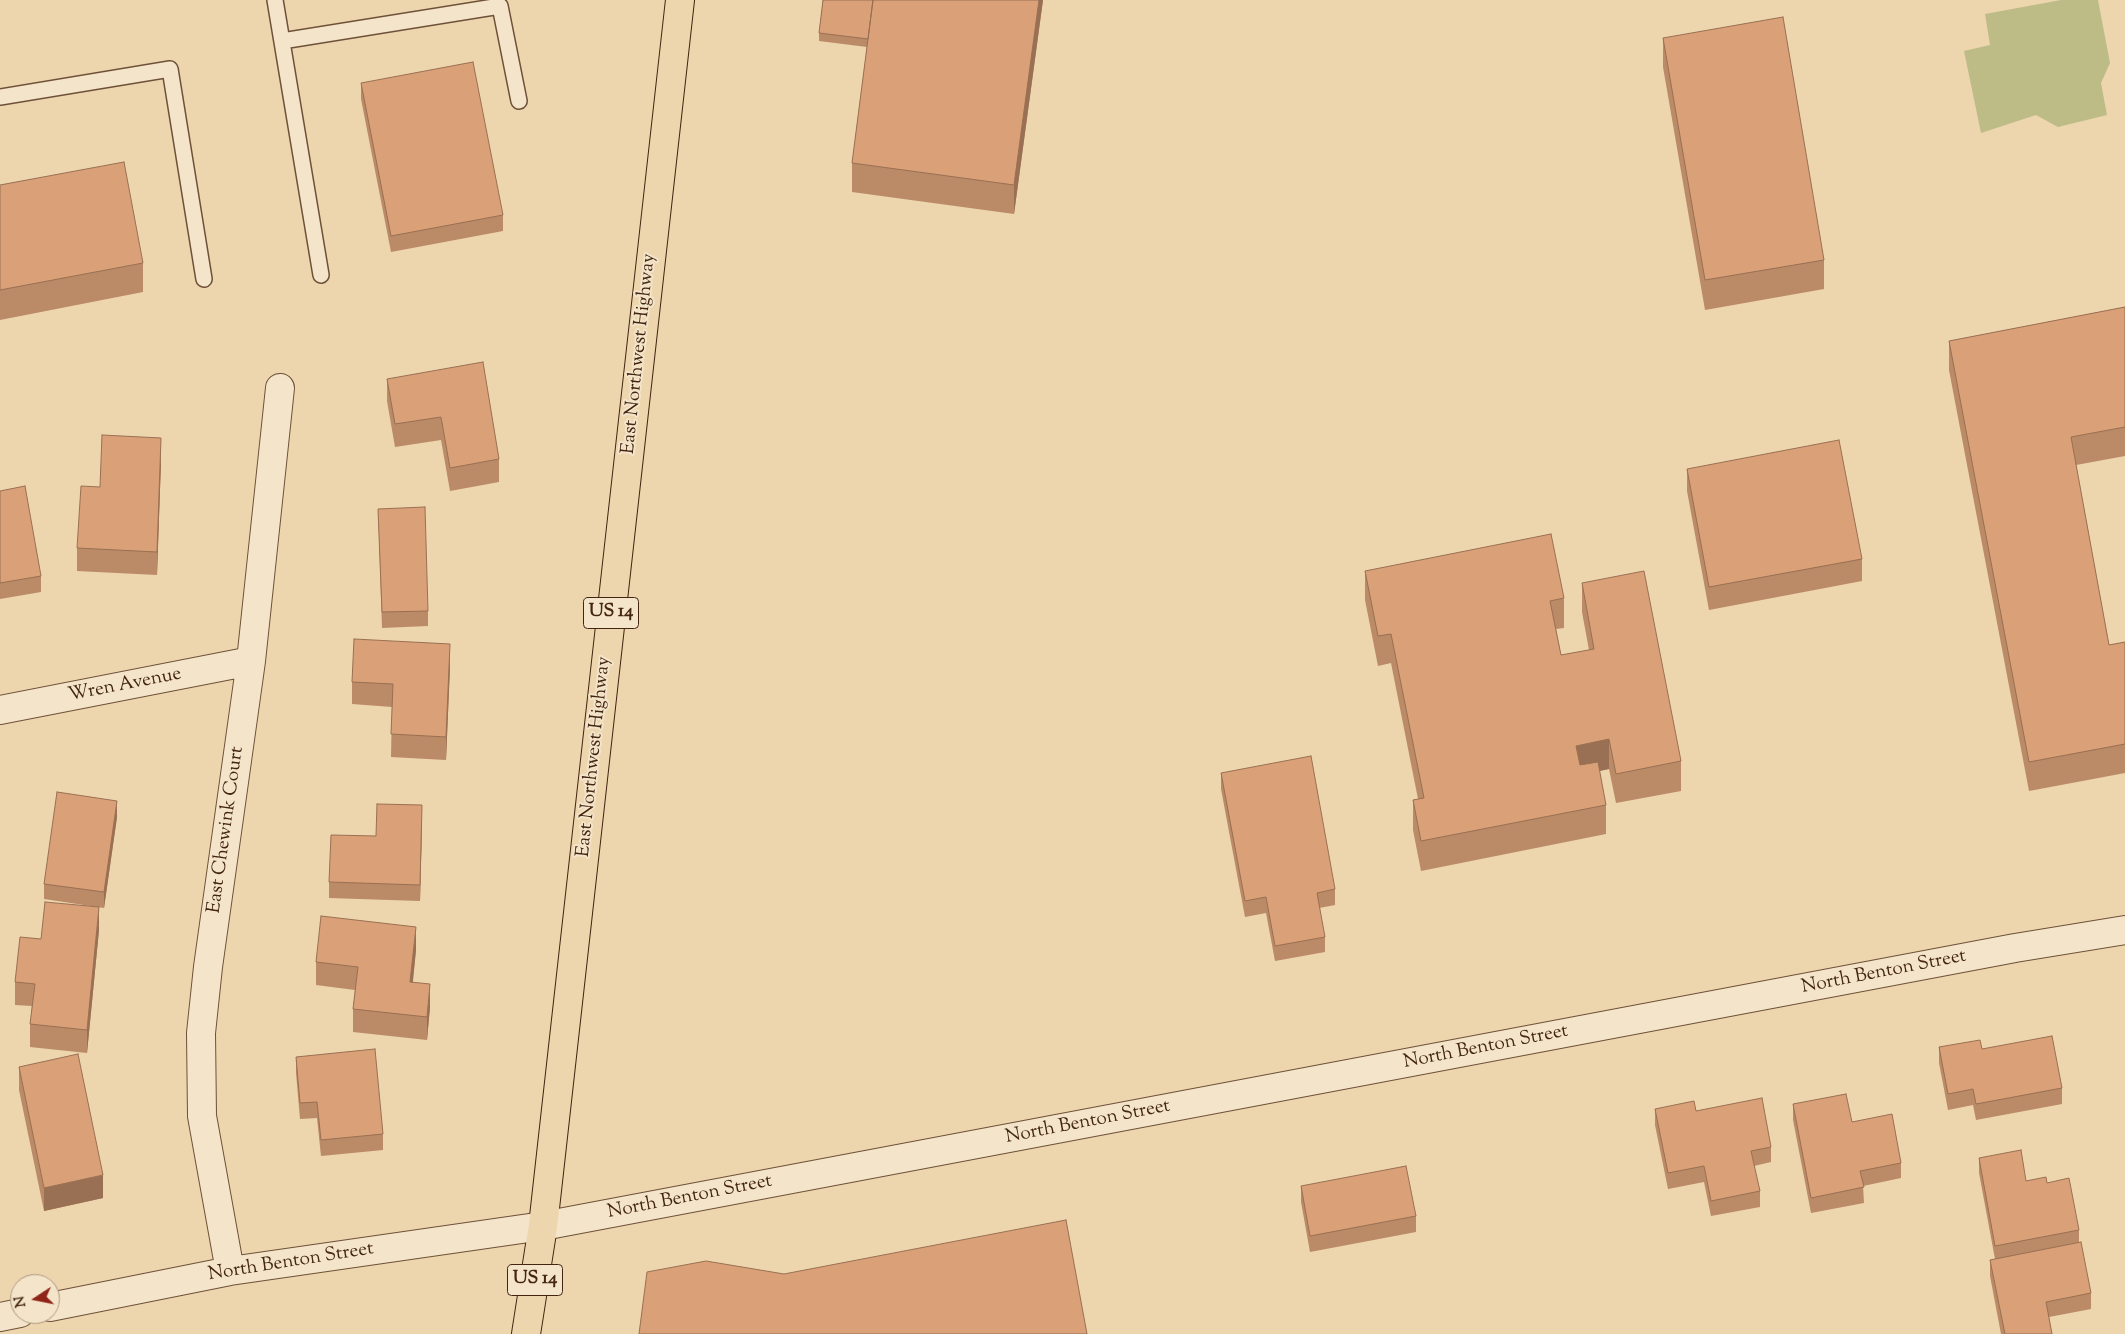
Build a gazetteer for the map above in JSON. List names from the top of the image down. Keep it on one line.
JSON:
{"streets":{"main road":["East Northwest Highway","US 14"],"street":["Wren Avenue","East Chewink Court","North Benton Street"]},"crossings":[["East Northwest Highway","North Benton Street"],["Wren Avenue","East Chewink Court"],["East Chewink Court","North Benton Street"]],"north":"left"}
